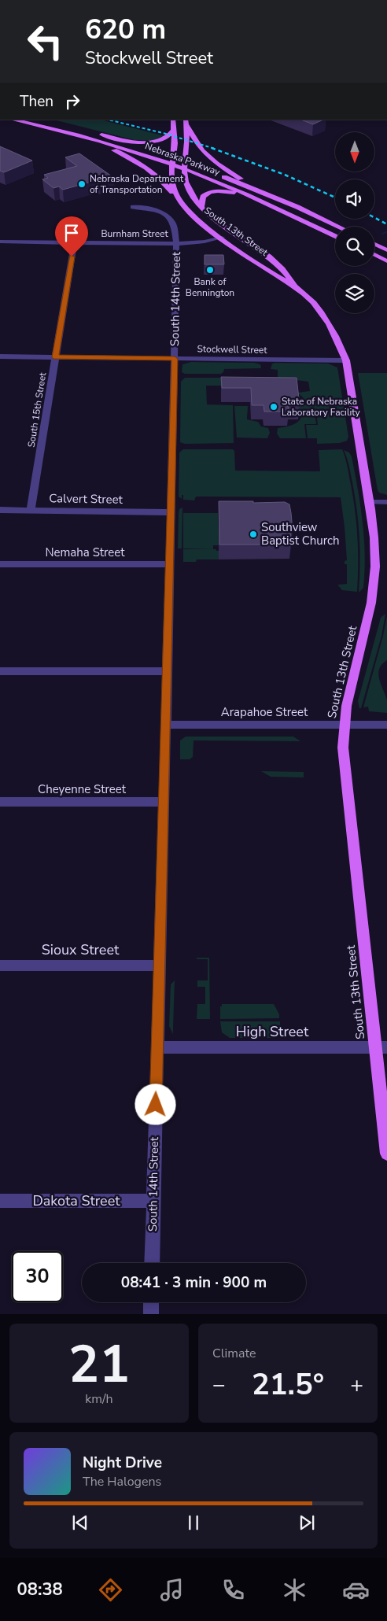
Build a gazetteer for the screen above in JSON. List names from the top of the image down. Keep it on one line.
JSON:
{"streets":{"main road":["Nebraska Parkway","South 13th Street"],"street":["Burnham Street","South 14th Street","Stockwell Street","South 15th Street","Calvert Street","Nemaha Street","Arapahoe Street","Cheyenne Street","Sioux Street","High Street","Dakota Street"]},"crossings":[["Nebraska Parkway","South 13th Street"],["South 13th Street","Burnham Street"],["South 13th Street","Stockwell Street"],["South 13th Street","Arapahoe Street"],["South 13th Street","High Street"],["Burnham Street","South 14th Street"],["Burnham Street","South 15th Street"],["South 14th Street","Stockwell Street"],["South 14th Street","Calvert Street"],["South 14th Street","Nemaha Street"],["South 14th Street","Arapahoe Street"],["South 14th Street","Cheyenne Street"],["South 14th Street","Sioux Street"],["South 14th Street","High Street"],["South 14th Street","Dakota Street"],["Stockwell Street","South 15th Street"],["South 15th Street","Calvert Street"]],"places":["Nebraska Department of Transportation","Bank of Bennington","State of Nebraska Laboratory Facility","Southview Baptist Church"],"north":"bottom","page":{"turn":["620 m","Stockwell Street"],"then":"Then","limit":"30","trip":"08:41 · 3 min · 900 m","tile":[["21","km/h"],"Climate"],"heat":["−","21.5°","+"],"song":["Night Drive","The Halogens"],"tabs":"08:38"}}
